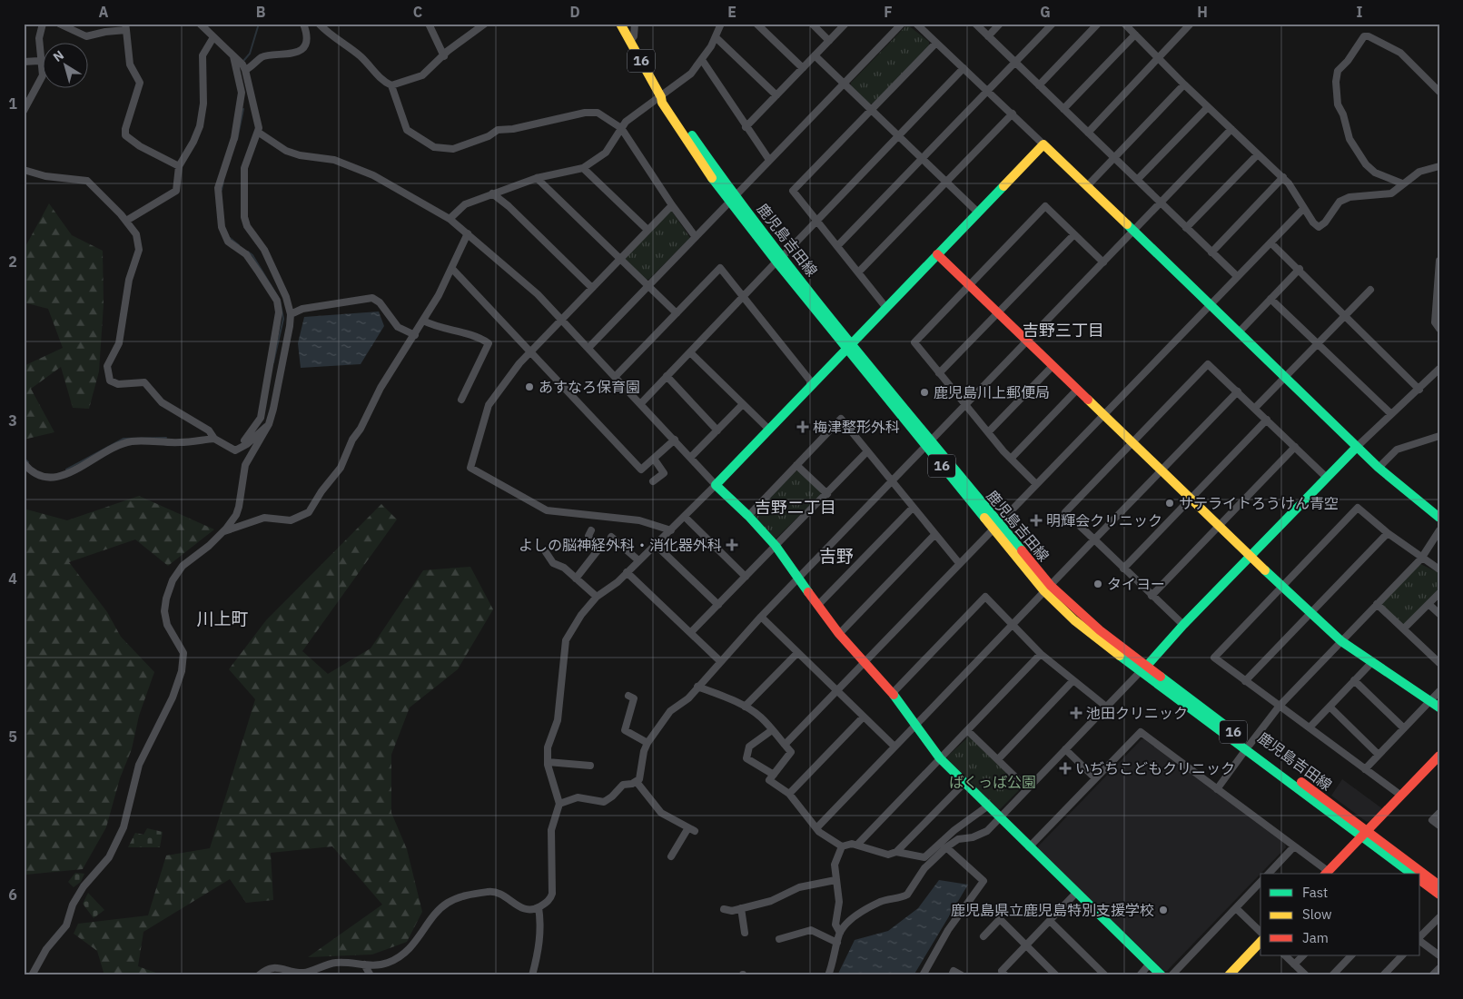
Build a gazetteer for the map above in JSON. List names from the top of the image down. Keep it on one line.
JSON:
{"streets":{"street":["16","鹿児島吉田線"]},"districts":["吉野三丁目","吉野二丁目","吉野","川上町"],"parks":["ばくっば公園"],"places":{"other":["あすなろ保育園","鹿児島川上郵便局","サテライトろうけん青空","タイヨー","鹿児島県立鹿児島特別支援学校"],"health":["梅津整形外科","明輝会クリニック","よしの脳神経外科・消化器外科","池田クリニック","いぢちこどもクリニック"]},"legend":["Fast","Slow","Jam"],"north":"top left","grid":{"columns":["A","B","C","D","E","F","G","H","I"],"rows":["1","2","3","4","5","6"]}}
